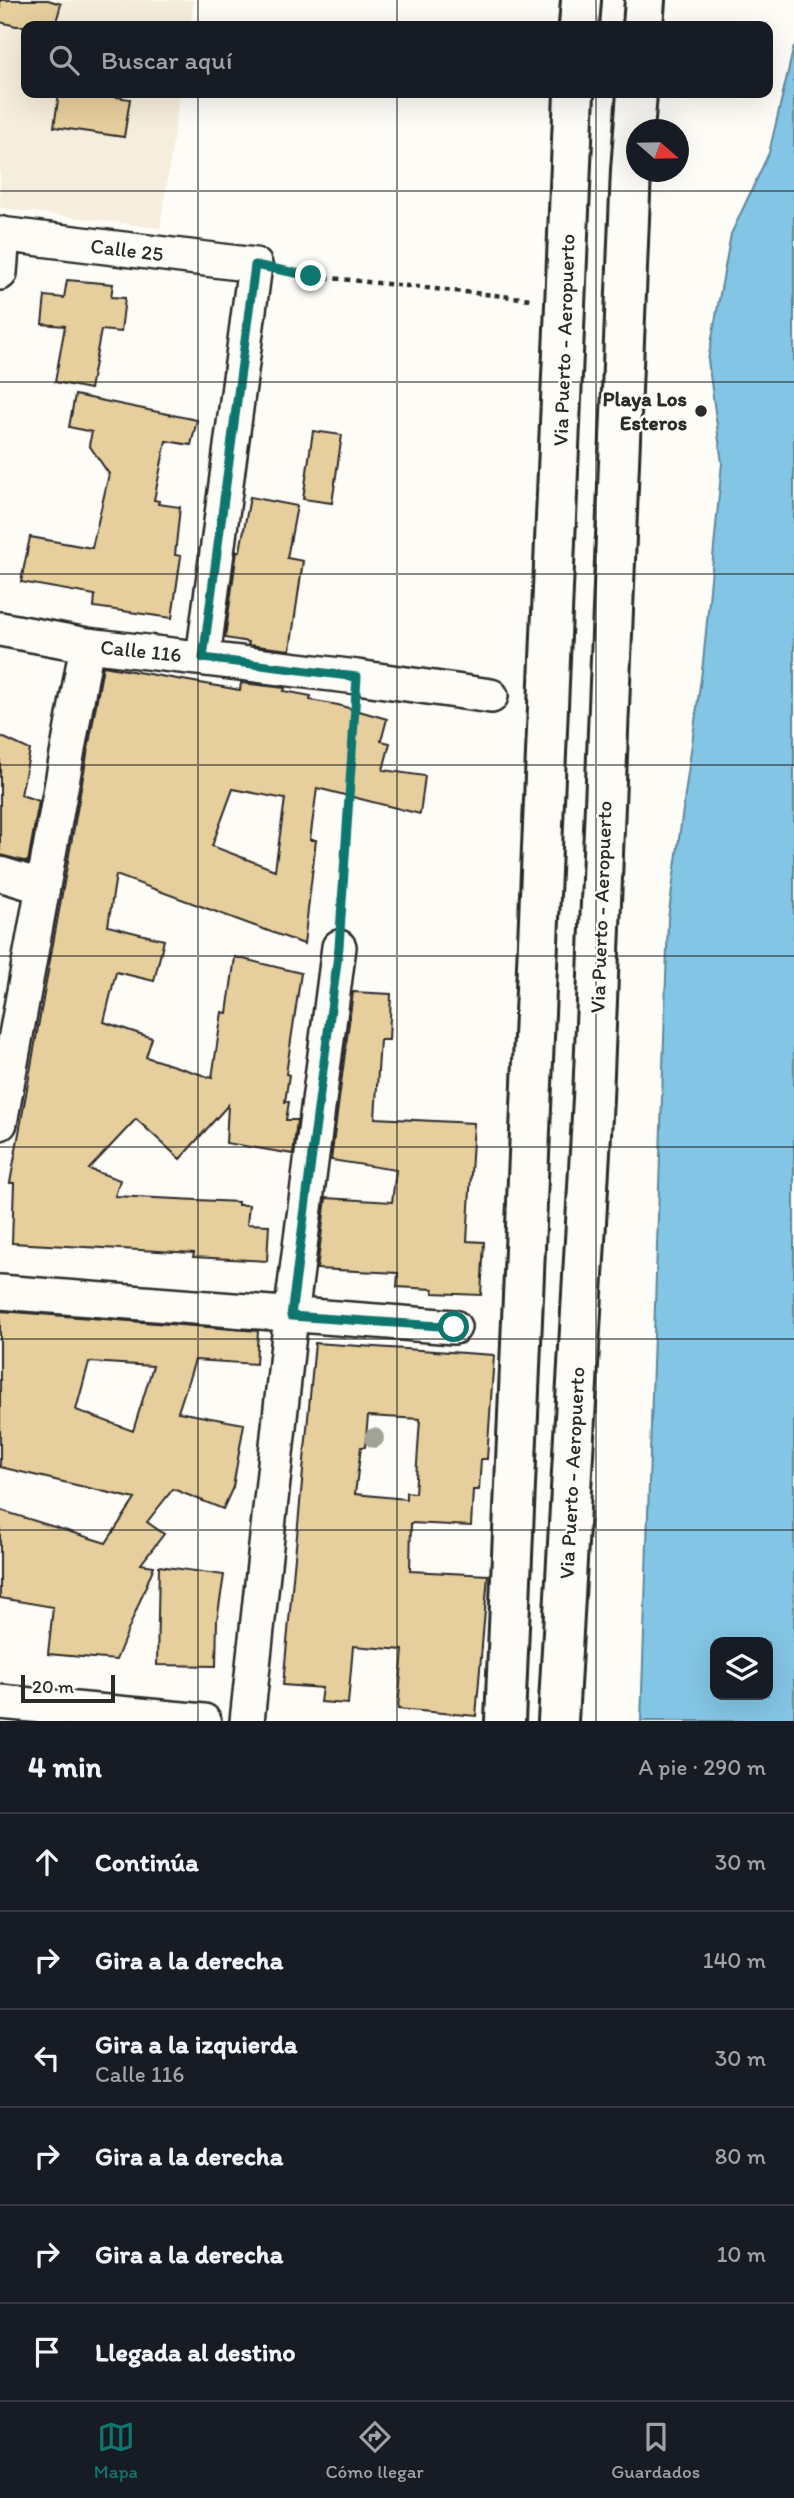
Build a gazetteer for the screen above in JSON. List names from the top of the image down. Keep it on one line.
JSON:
{"streets":{"main road":["Via Puerto - Aeropuerto"],"street":["Calle 25","Calle 116"]},"places":["Playa Los Esteros"],"scale_bar":"20 m","north":"right","page":{"search":"Buscar aquí","scale":"20 m","heading":["4 min","A pie · 290 m"],"list":[["Continúa","30 m"],["Gira a la derecha","140 m"],["Gira a la izquierda","Calle 116","30 m"],["Gira a la derecha","80 m"],["Gira a la derecha","10 m"],"Llegada al destino"],"nav":["Mapa","Cómo llegar","Guardados"]}}
